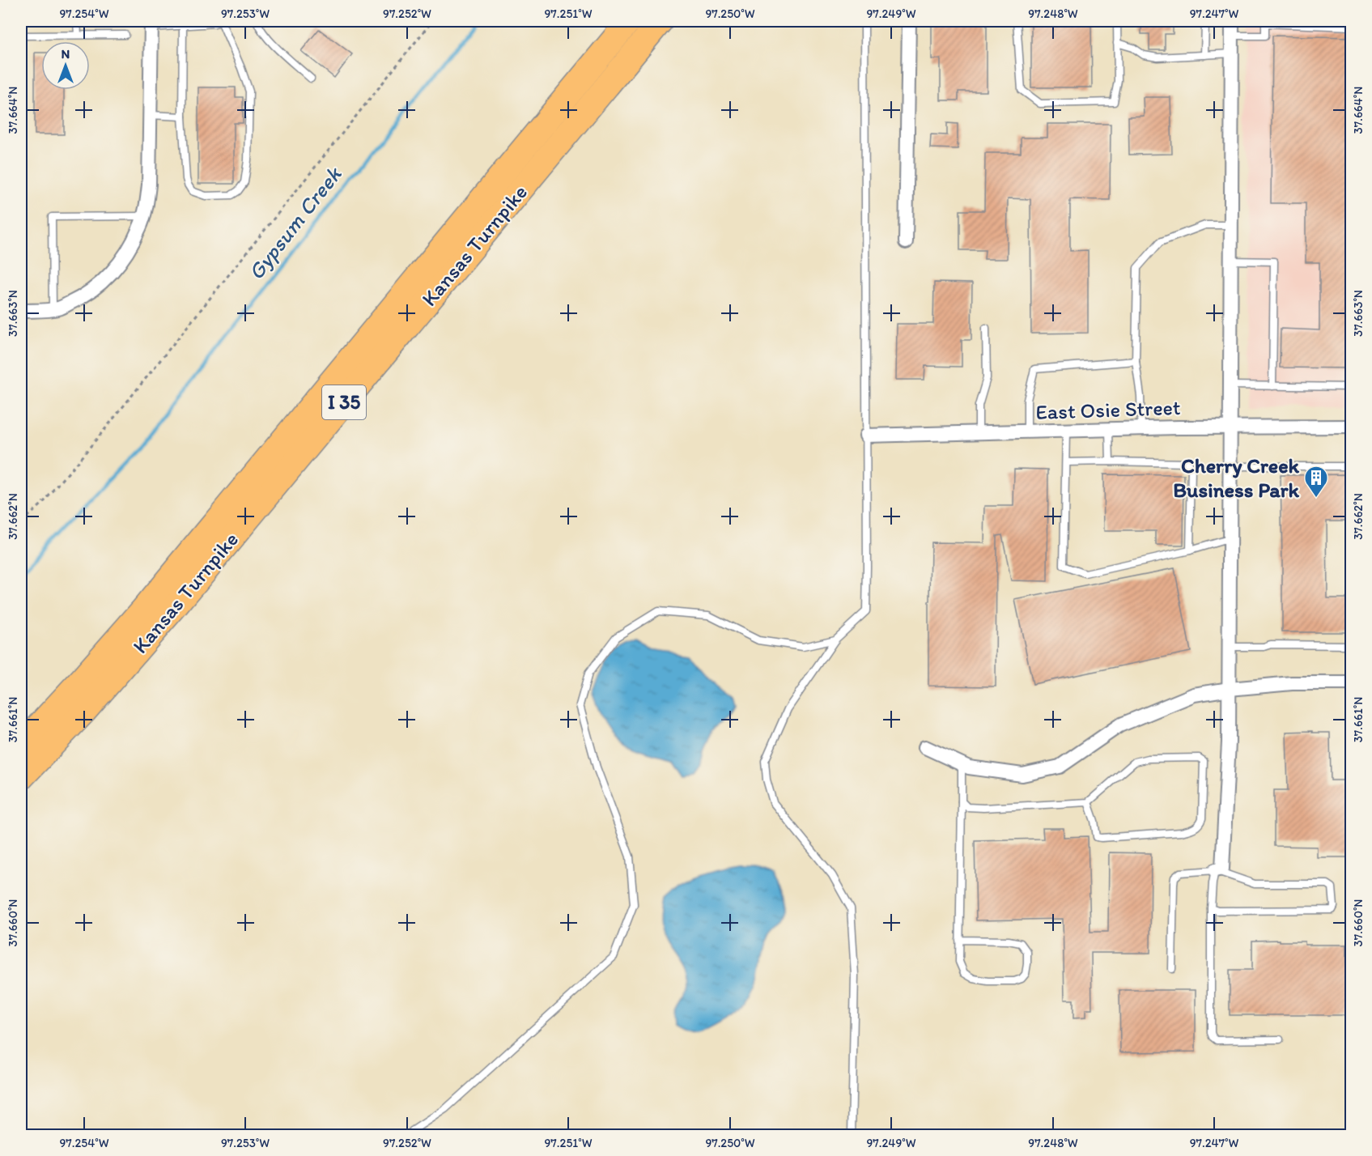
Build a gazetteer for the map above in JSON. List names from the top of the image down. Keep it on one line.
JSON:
{"streets":{"highway":["Kansas Turnpike","I 35"],"street":["East Osie Street"]},"water":["Gypsum Creek"],"places":{"building":["Cherry Creek Business Park"]},"north":"top","coordinates":["97.254°W","97.253°W","97.252°W","97.251°W","97.250°W","97.249°W","97.248°W","97.247°W","37.664°N","37.663°N","37.662°N","37.661°N","37.660°N"]}
